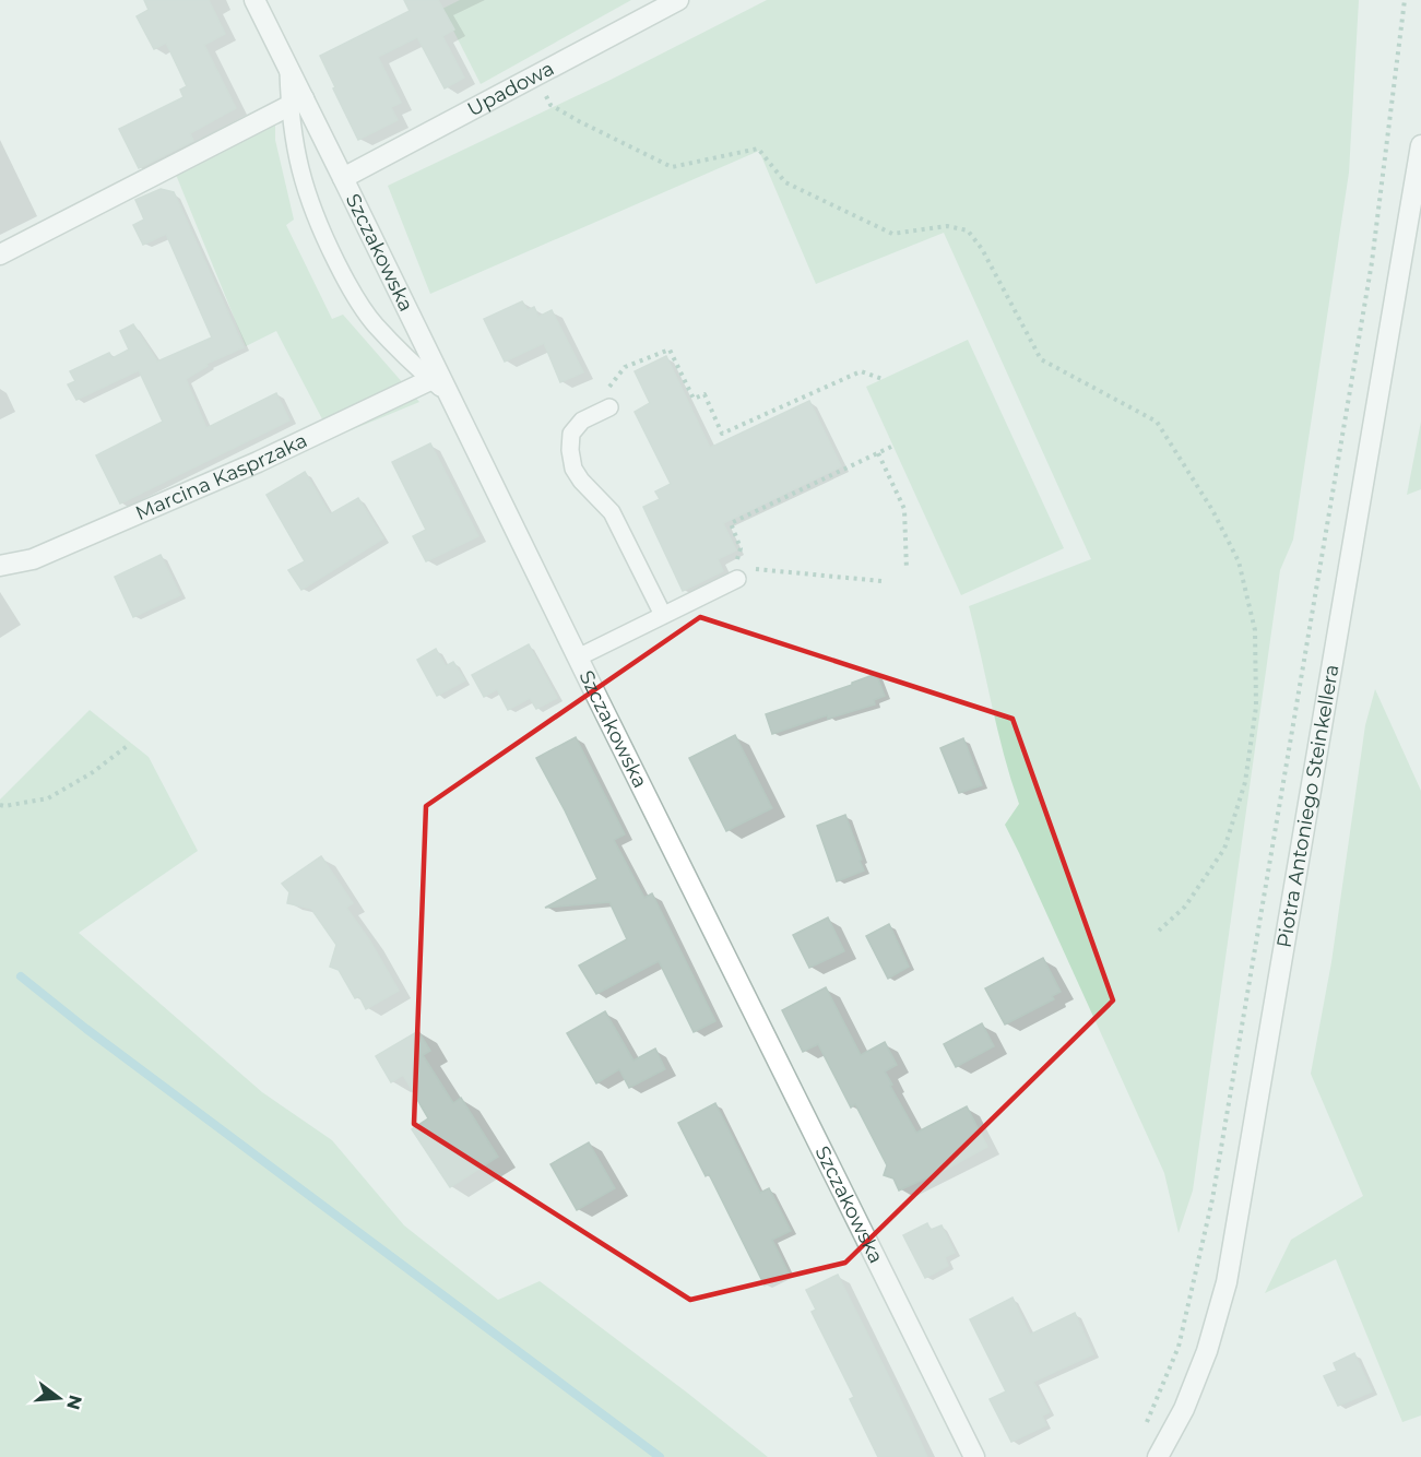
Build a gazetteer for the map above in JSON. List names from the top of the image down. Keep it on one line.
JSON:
{"streets":{"street":["Upadowa","Szczakowska","Marcina Kasprzaka","Piotra Antoniego Steinkellera"]},"crossings":[["Upadowa","Szczakowska"],["Szczakowska","Marcina Kasprzaka"]],"north":"right"}
